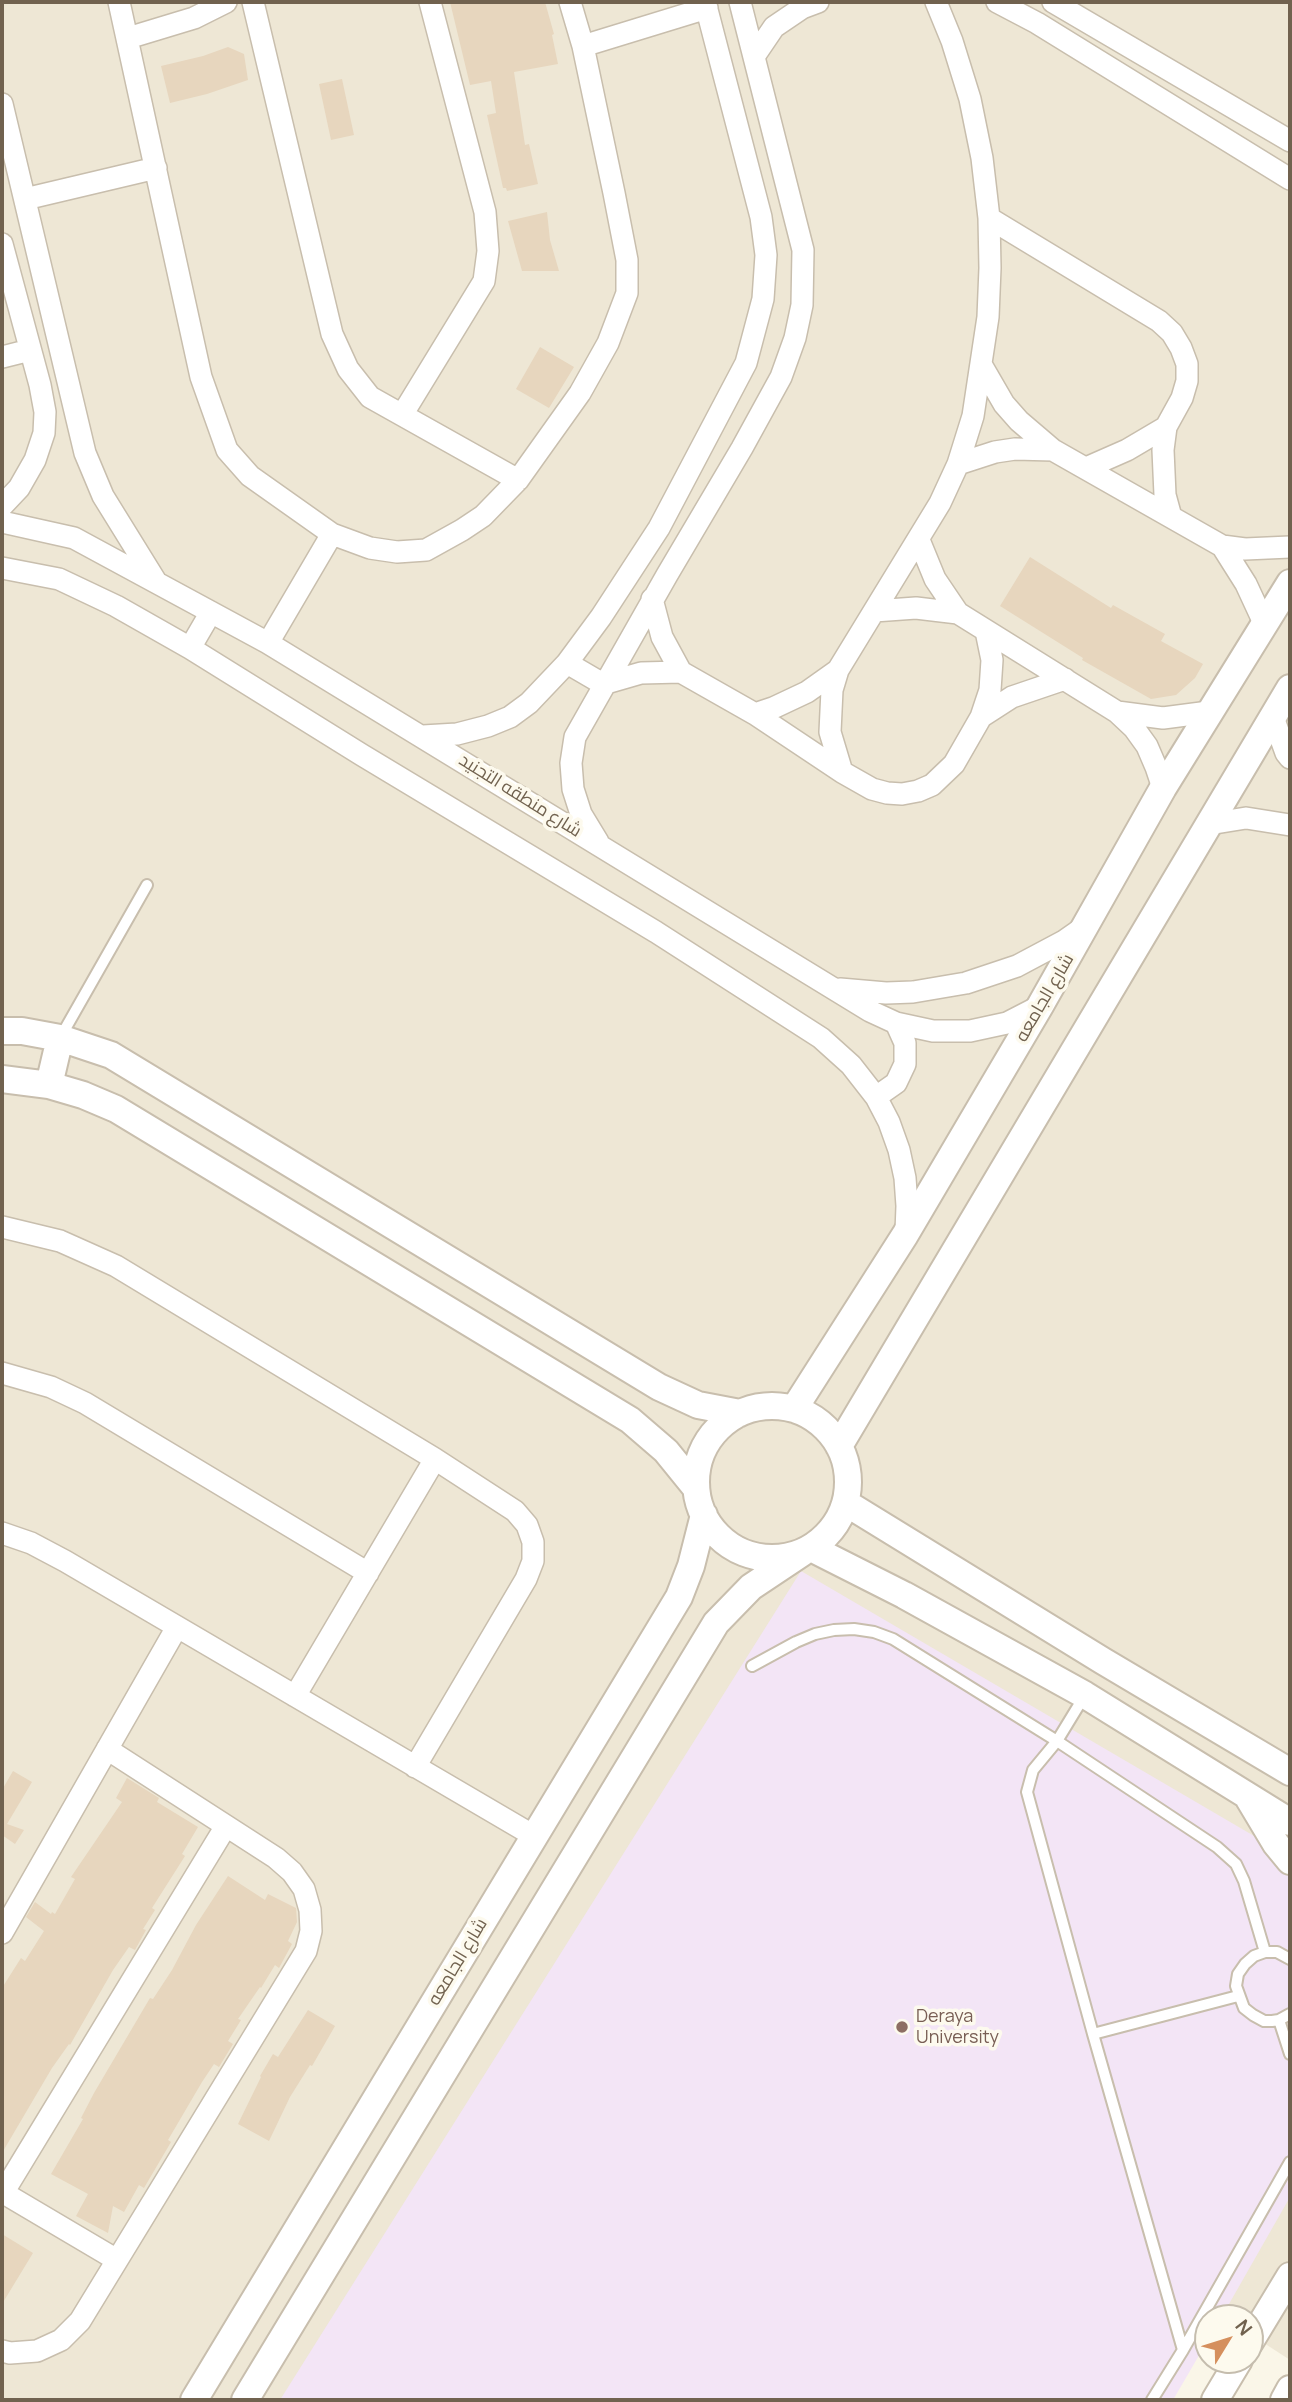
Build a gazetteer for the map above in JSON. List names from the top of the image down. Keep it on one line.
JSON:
{"streets":{"street":["شارع منطقه التجنيد","شارع الجامعه"]},"crossings":[["شارع منطقه التجنيد","شارع الجامعه"]],"places":["Deraya University"],"north":"top right"}
